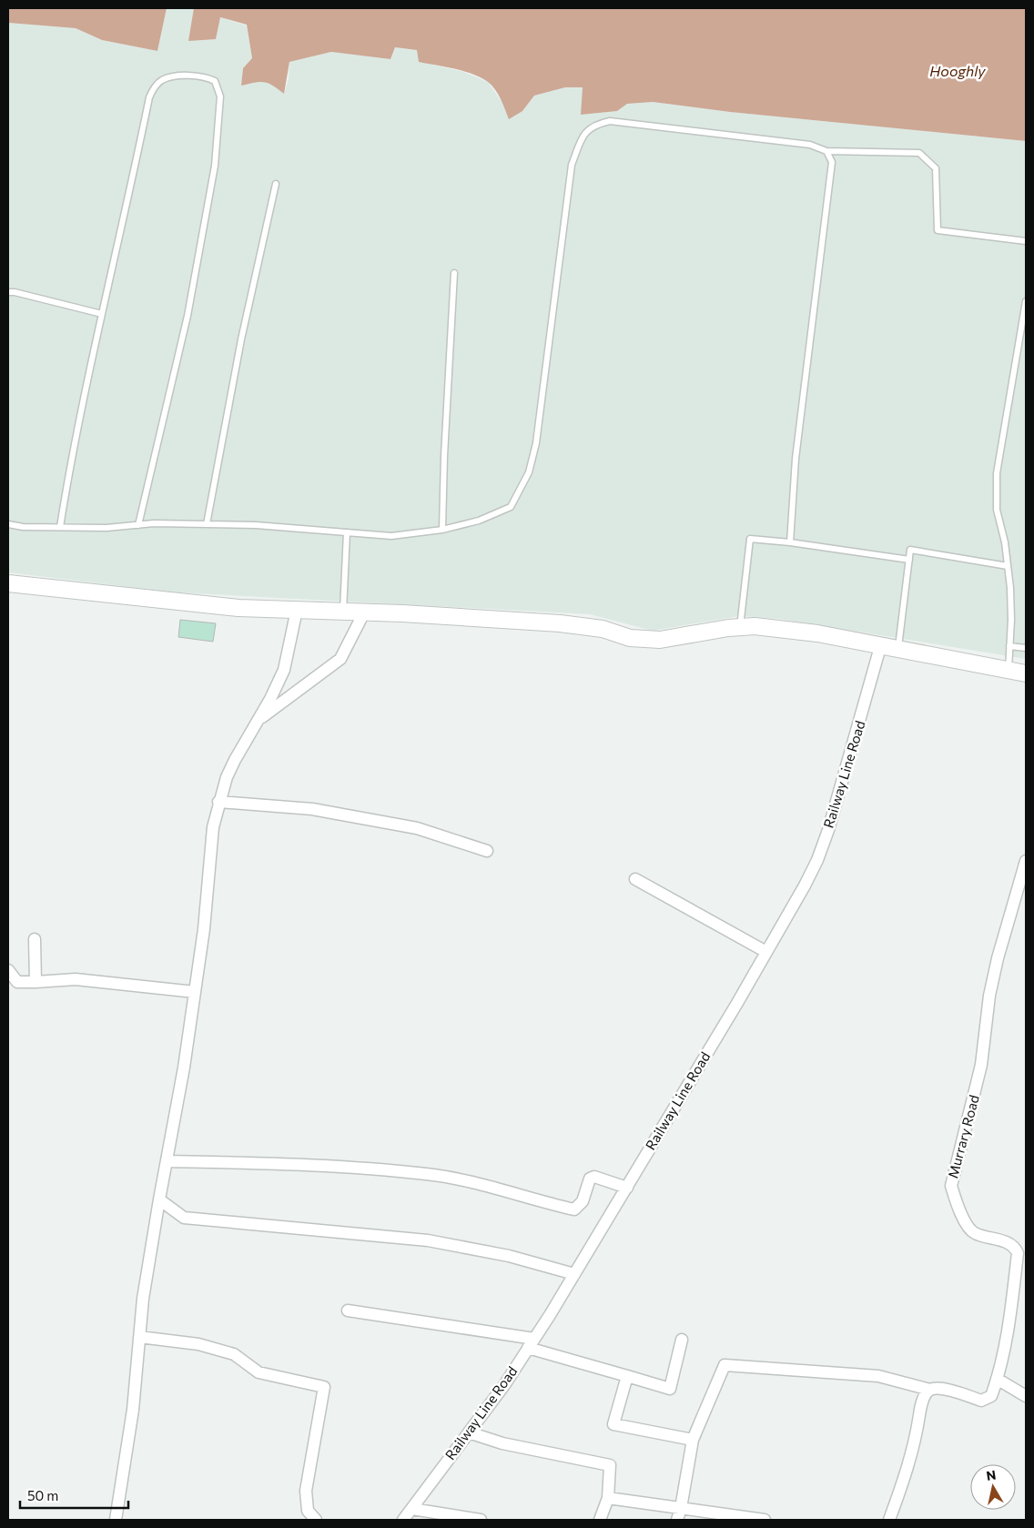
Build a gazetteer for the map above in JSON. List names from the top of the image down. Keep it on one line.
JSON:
{"streets":{"street":["Railway Line Road","Murrary Road"]},"water":["Hooghly"],"scale_bar":"50 m","north":"top"}
